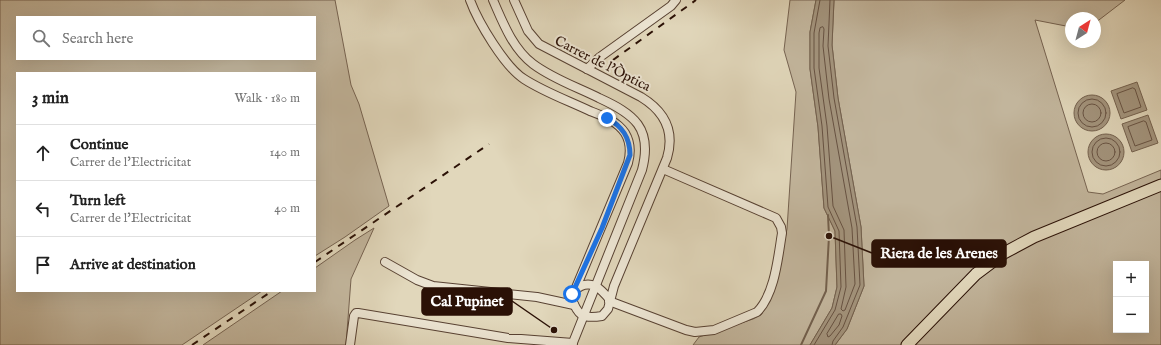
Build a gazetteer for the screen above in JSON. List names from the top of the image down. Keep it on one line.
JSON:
{"streets":{"street":["Carrer de l'Òptica"]},"places":["Riera de les Arenes","Cal Pupinet"],"north":"top right","page":{"search":"Search here","heading":["3 min","Walk · 180 m"],"list":[["Continue","Carrer de l'Electricitat","140 m"],["Turn left","Carrer de l'Electricitat","40 m"],"Arrive at destination"],"map_buttons":["+","−"]}}
